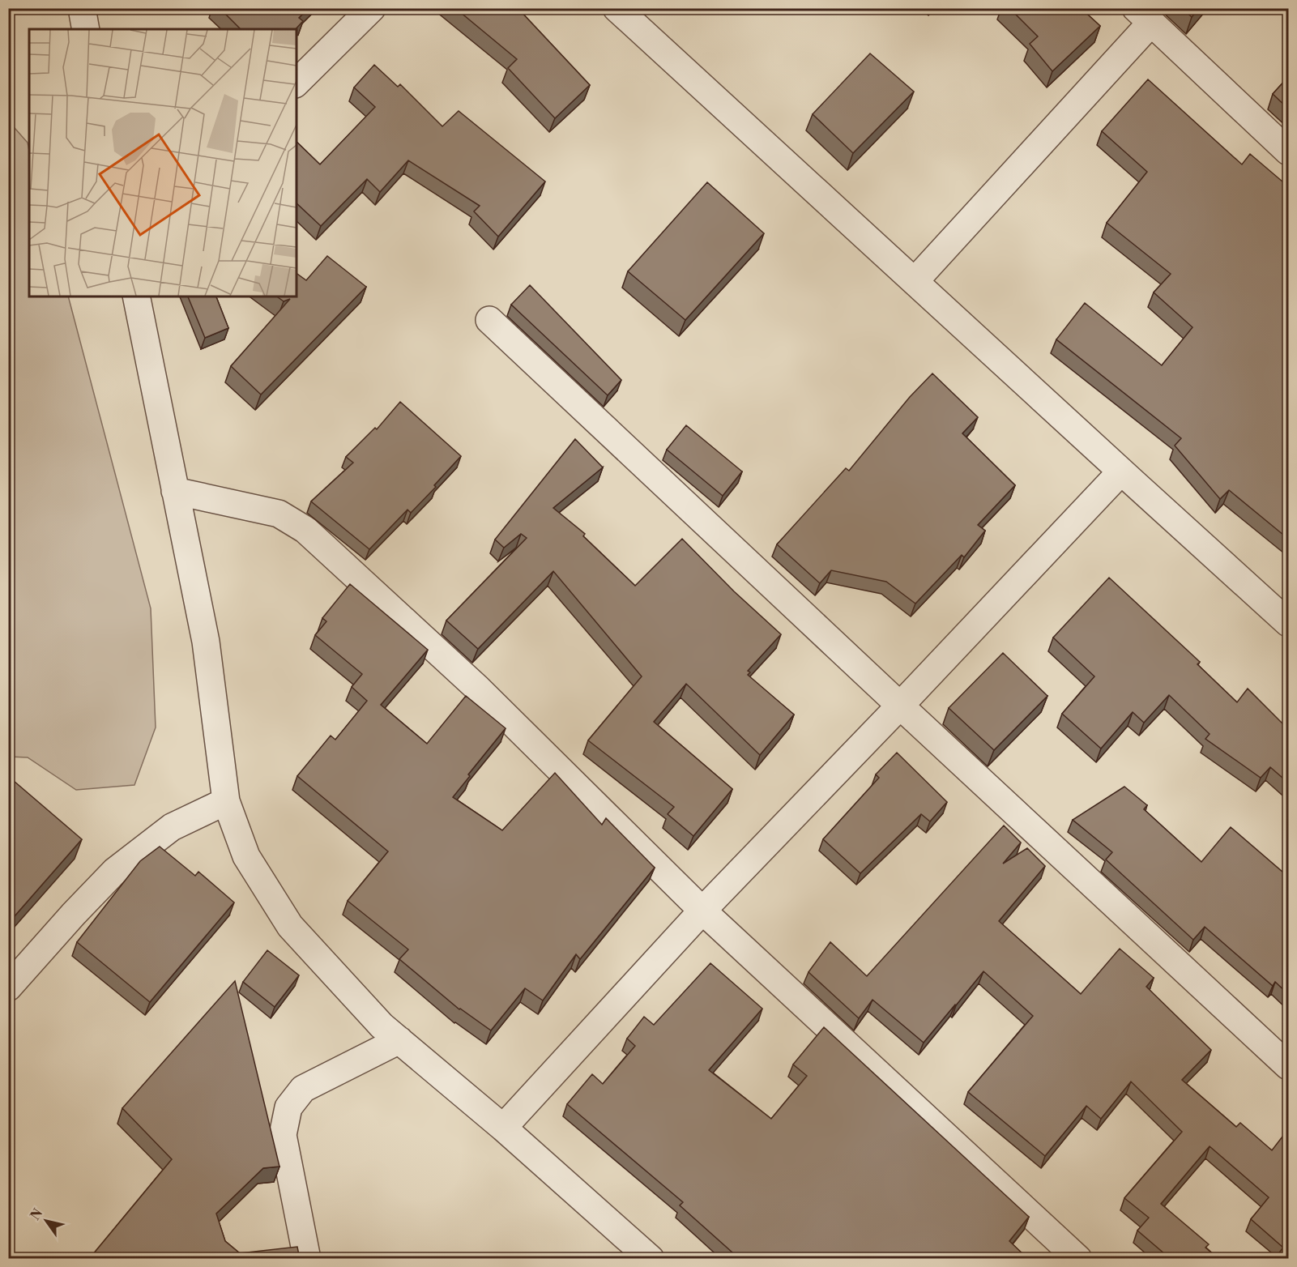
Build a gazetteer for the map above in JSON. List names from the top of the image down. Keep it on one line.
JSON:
{"north":"top left"}
